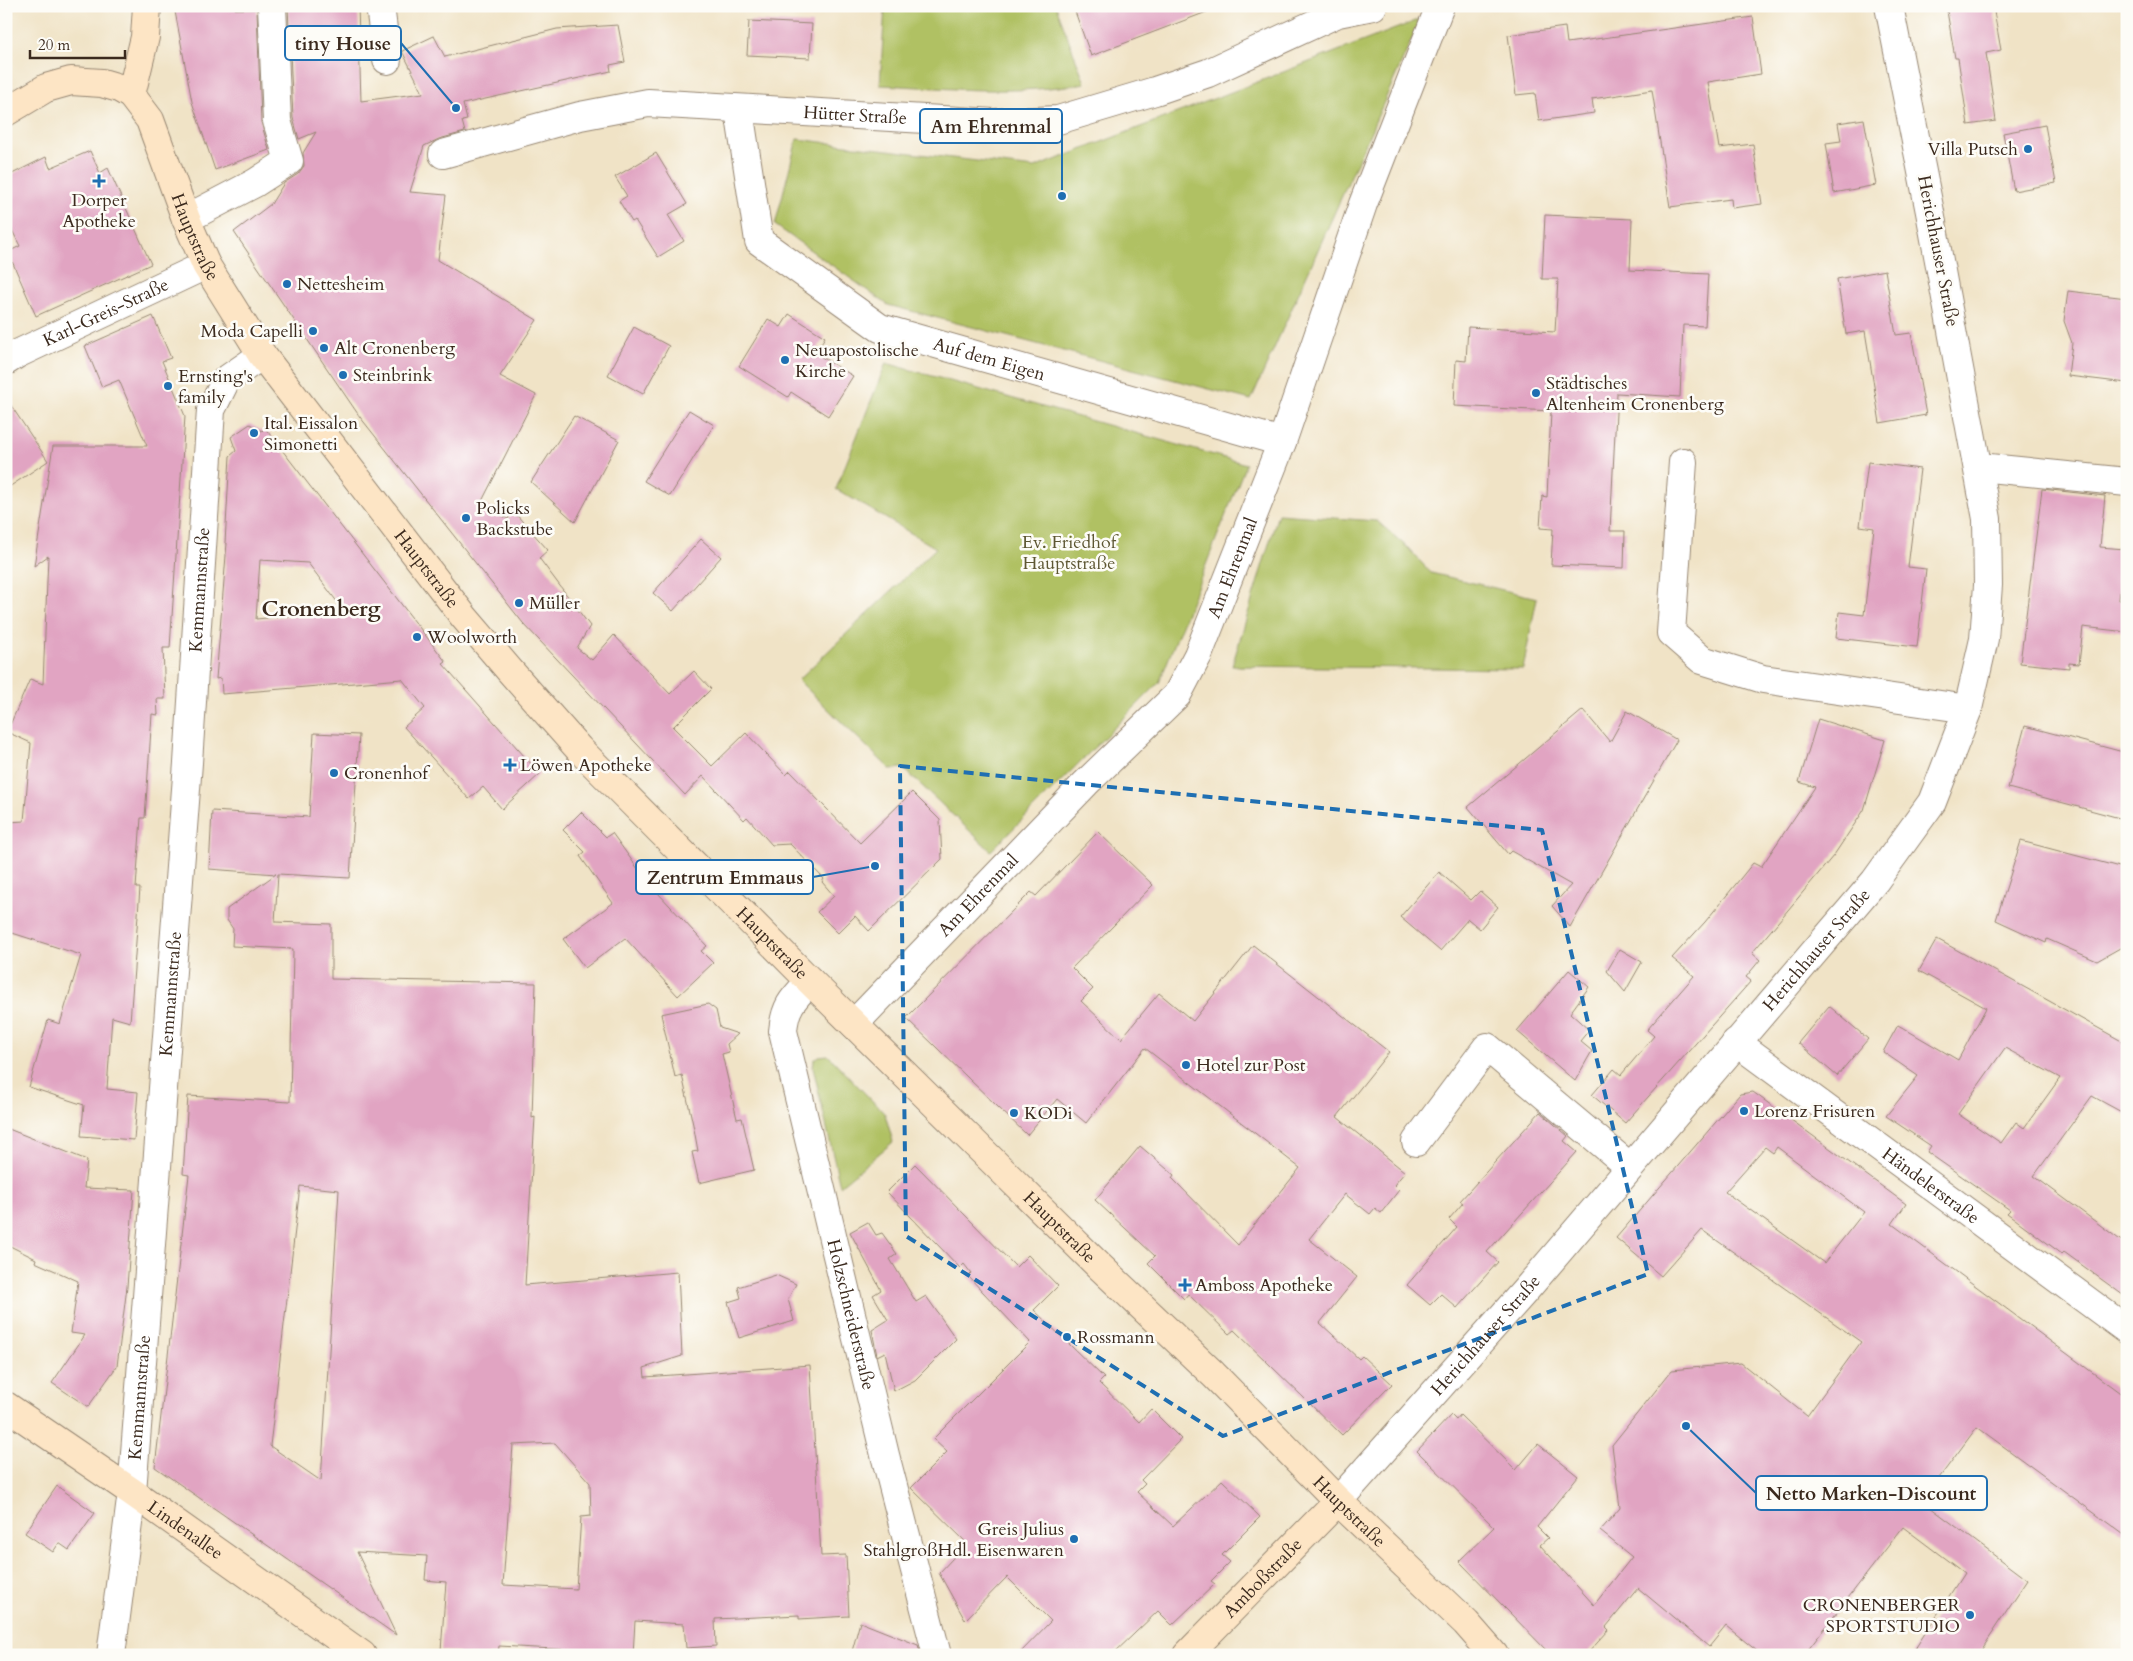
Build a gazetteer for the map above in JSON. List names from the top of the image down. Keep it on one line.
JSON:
{"streets":{"main road":["Hauptstraße","Lindenallee","Amboßstraße"],"street":["Hütter Straße","Herichhauser Straße","Karl-Greis-Straße","Auf dem Eigen","Am Ehrenmal","Kemmannstraße","Händelerstraße","Holzschneiderstraße"]},"crossings":[["Hütter Straße","Auf dem Eigen"],["Hauptstraße","Herichhauser Straße"],["Hauptstraße","Karl-Greis-Straße"],["Hauptstraße","Am Ehrenmal"],["Hauptstraße","Kemmannstraße"],["Hauptstraße","Holzschneiderstraße"],["Hauptstraße","Amboßstraße"],["Herichhauser Straße","Händelerstraße"],["Herichhauser Straße","Amboßstraße"],["Auf dem Eigen","Am Ehrenmal"],["Kemmannstraße","Lindenallee"]],"districts":["Cronenberg"],"parks":["Ev. Friedhof Hauptstraße"],"places":{"other":["tiny House","Villa Putsch","Am Ehrenmal","Nettesheim","Moda Capelli","Alt Cronenberg","Neuapostolische Kirche","Steinbrink","Ernsting's family","Städtisches Altenheim Cronenberg","Ital. Eissalon Simonetti","Policks Backstube","Müller","Woolworth","Cronenhof","Zentrum Emmaus","Hotel zur Post","Lorenz Frisuren","KODi","Rossmann","Netto Marken-Discount","Greis Julius StahlgroßHdl. Eisenwaren","CRONENBERGER SPORTSTUDIO"],"health":["Dorper Apotheke","Löwen Apotheke","Amboss Apotheke"]},"scale_bar":"20 m"}
